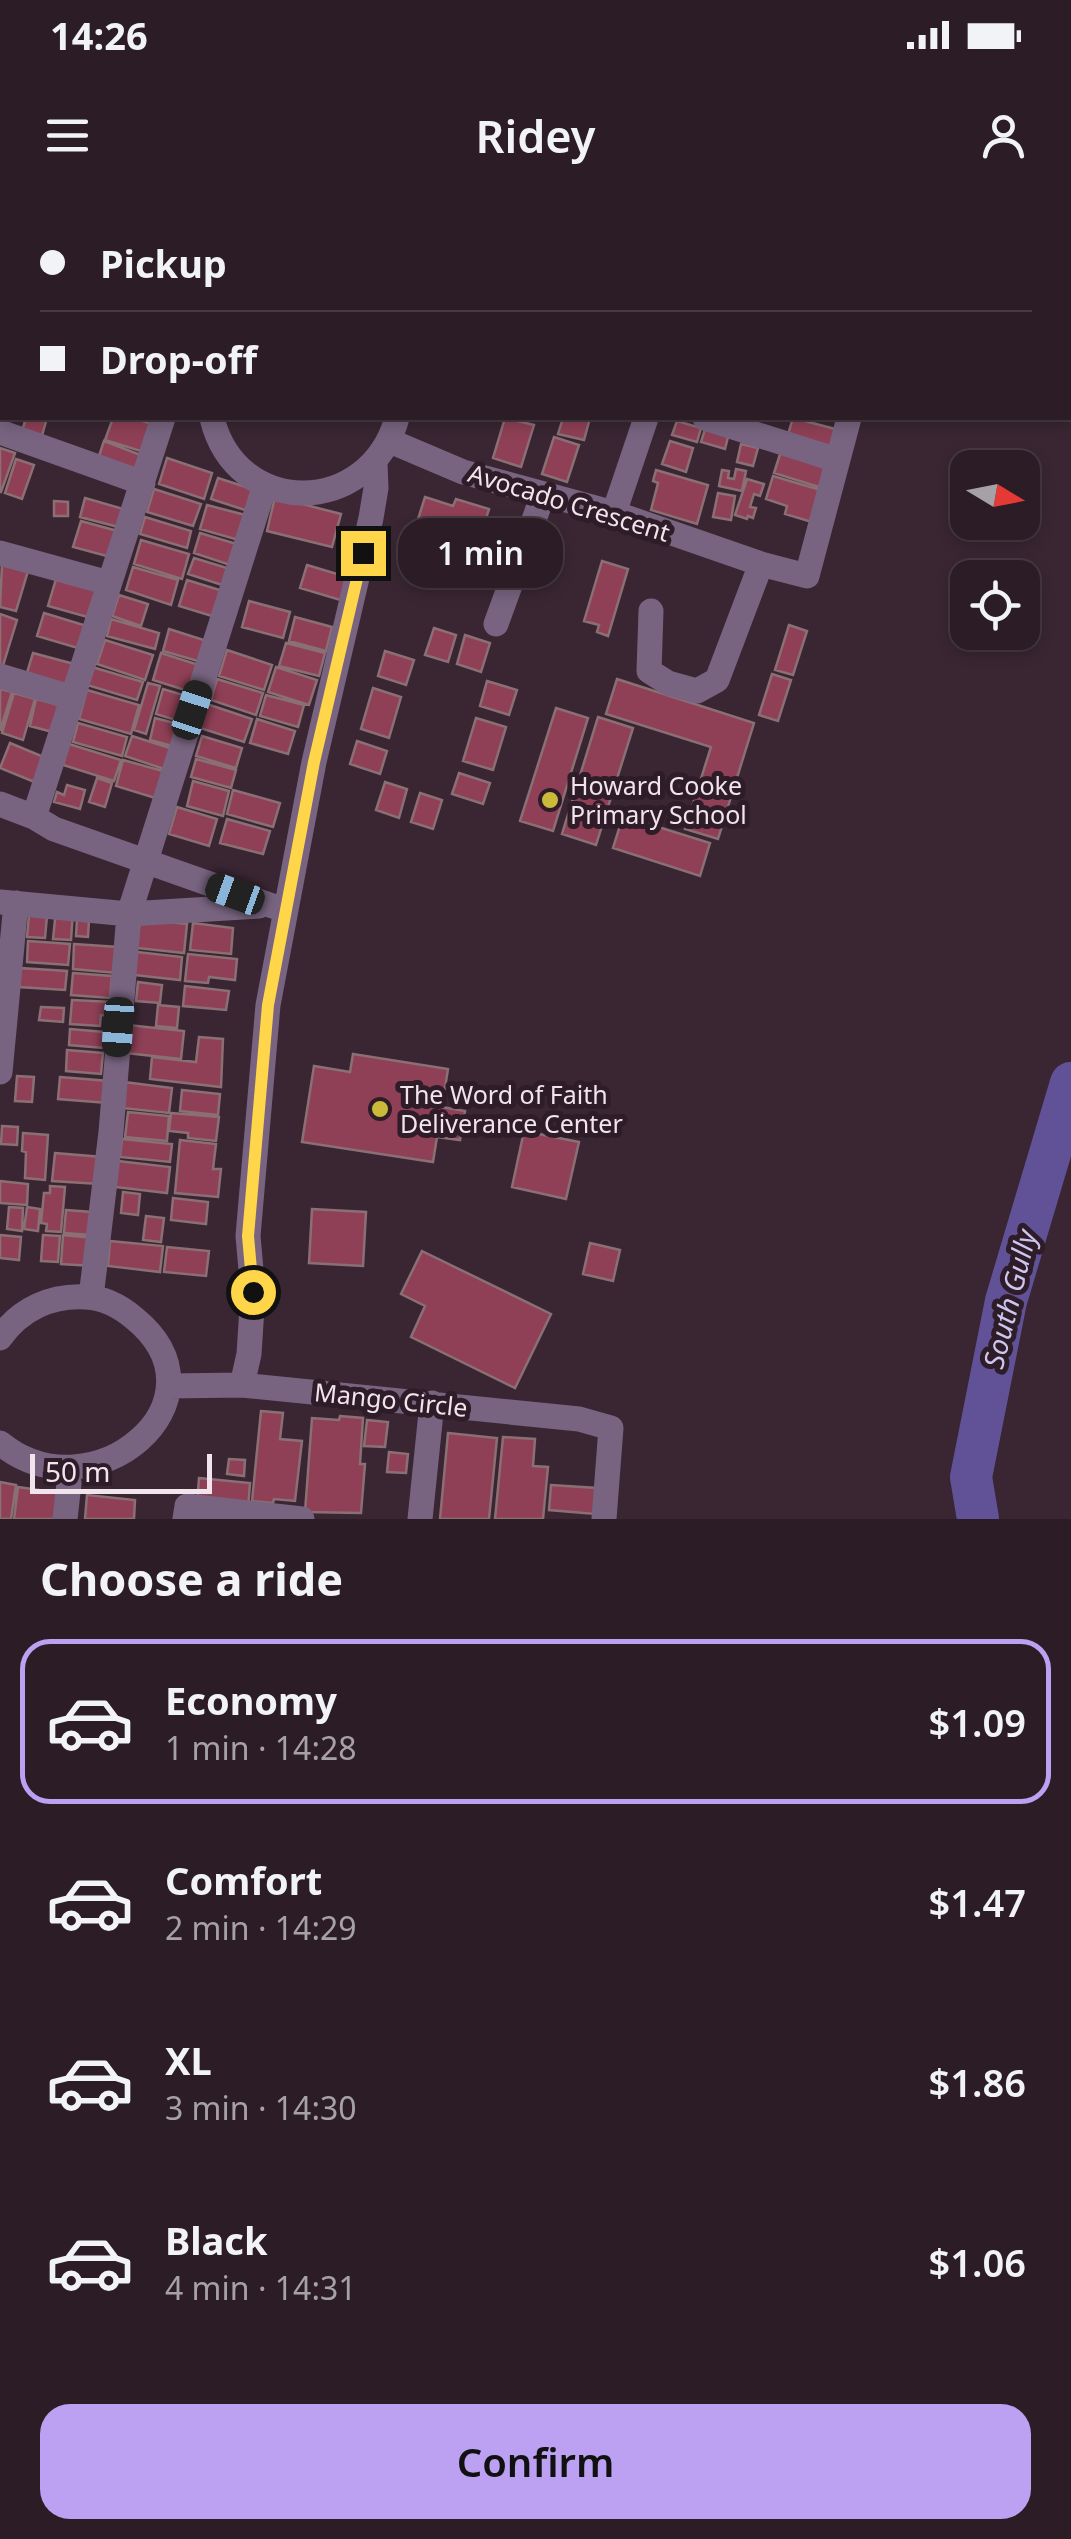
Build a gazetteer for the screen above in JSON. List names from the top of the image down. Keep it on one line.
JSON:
{"streets":{"street":["Avocado Crescent","Mango Circle"]},"water":["South Gully"],"places":["Howard Cooke Primary School","The Word of Faith Deliverance Center"],"scale_bar":"50 m","north":"right","page":{"status":"14:26","header":"Ridey","banner":["Pickup","Drop-off"],"bubble":"1 min","scale":"50 m","heading":"Choose a ride","list":[{"name":"Economy","note":"1 min · 14:28","value":"$1.09"},{"name":"Comfort","note":"2 min · 14:29","value":"$1.47"},{"name":"XL","note":"3 min · 14:30","value":"$1.86"},{"name":"Black","note":"4 min · 14:31","value":"$1.06"}],"buttons":"Confirm"}}
